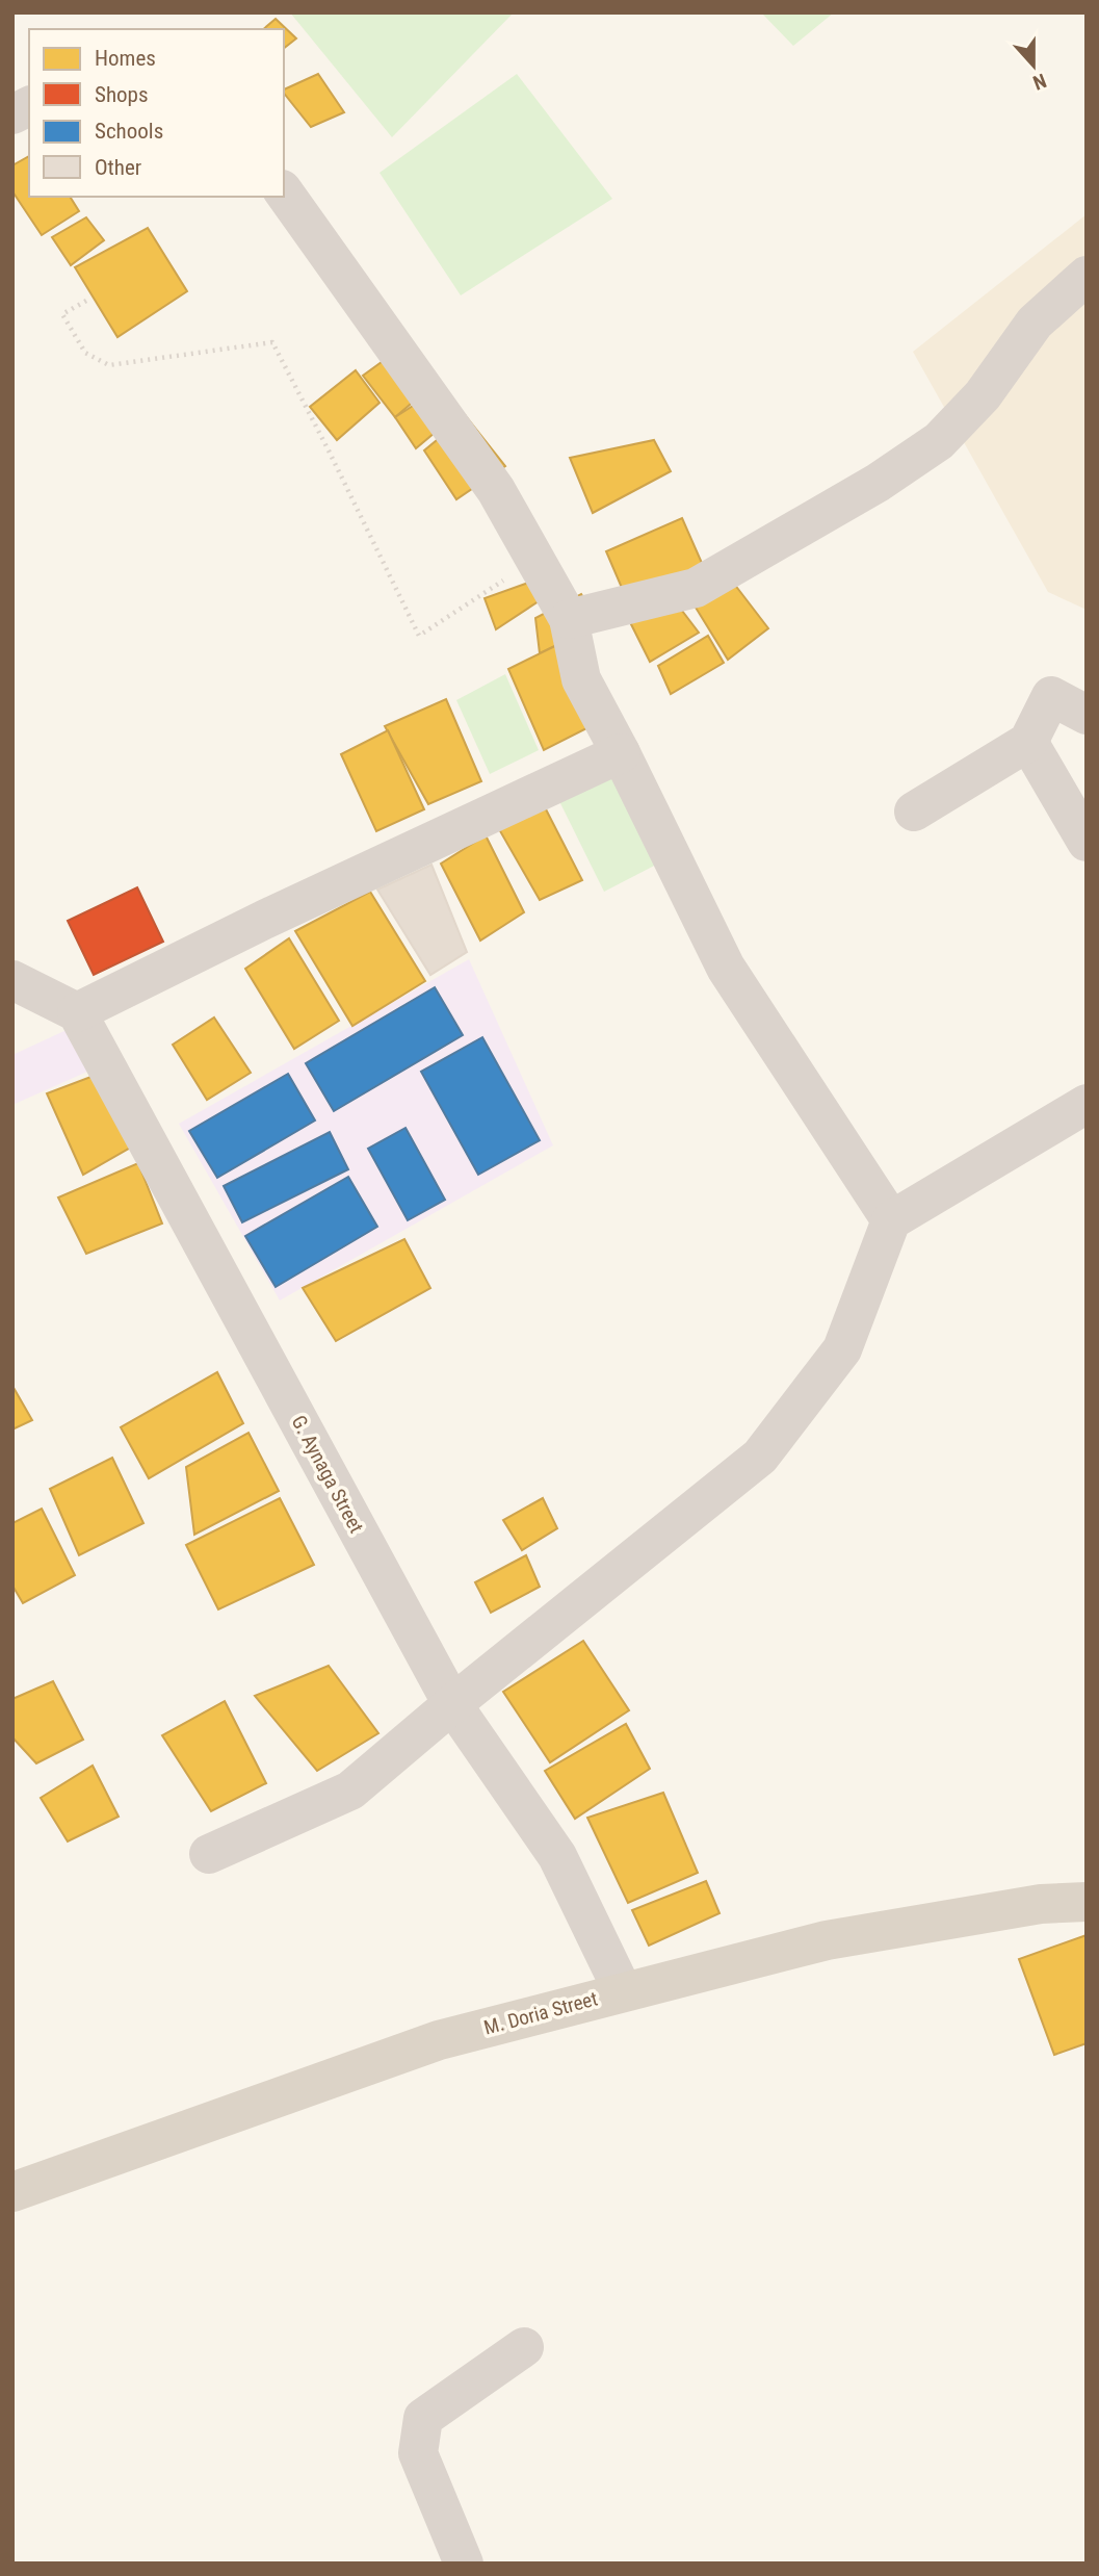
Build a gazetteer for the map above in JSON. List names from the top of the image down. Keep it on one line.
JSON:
{"streets":{"main road":["M. Doria Street"],"street":["G. Aynaga Street"]},"crossings":[["G. Aynaga Street","M. Doria Street"]],"legend":["Homes","Shops","Schools","Other"],"north":"bottom"}
